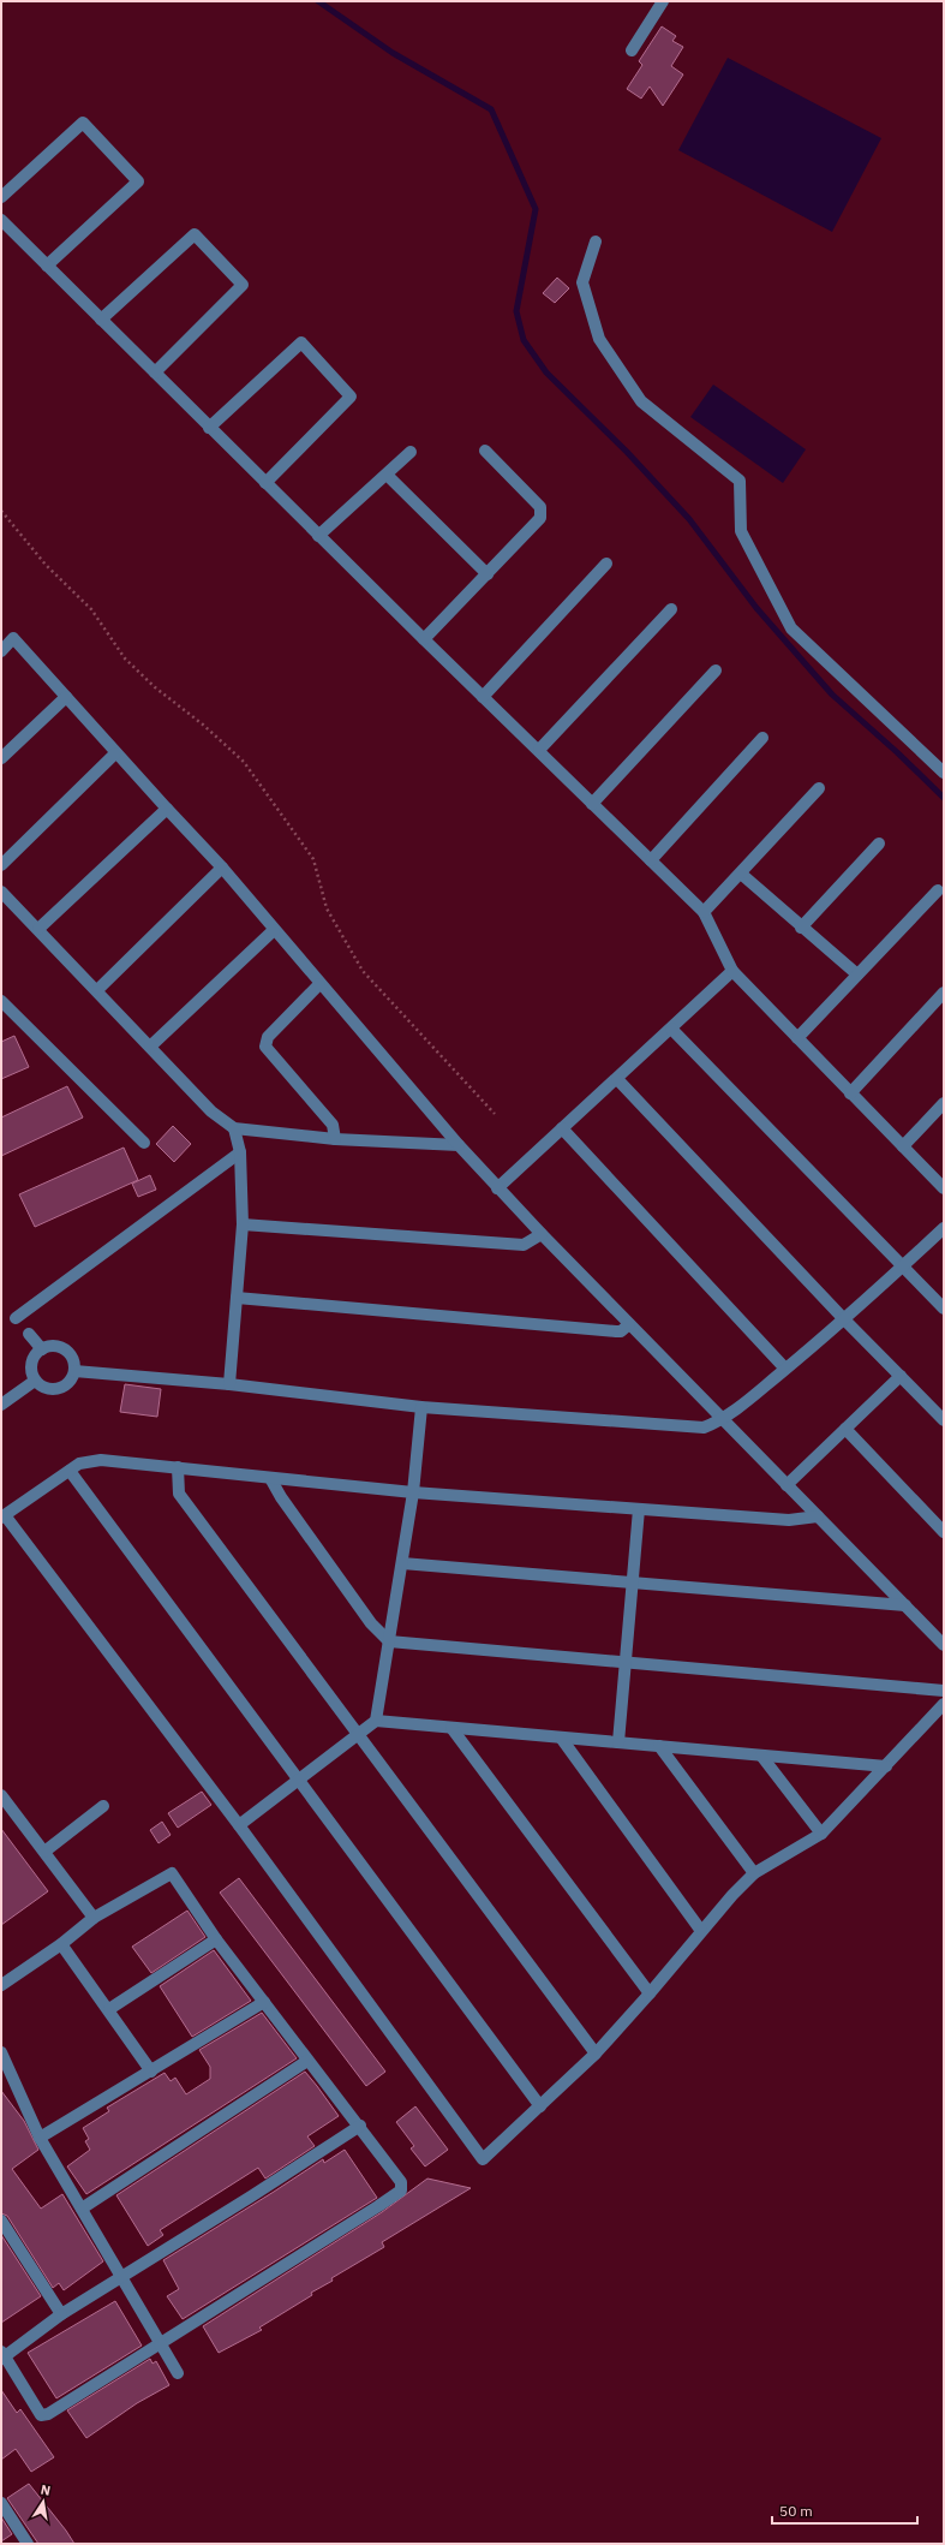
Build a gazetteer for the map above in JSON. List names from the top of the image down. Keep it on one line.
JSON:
{"scale_bar":"50 m","north":"top"}
